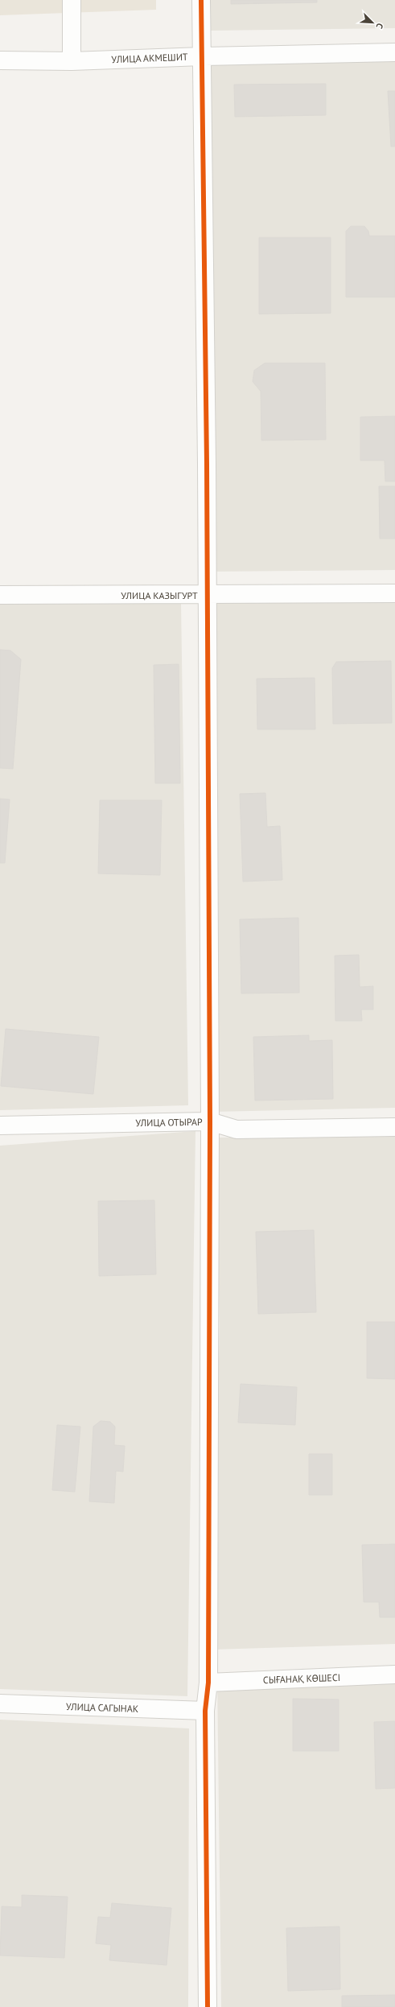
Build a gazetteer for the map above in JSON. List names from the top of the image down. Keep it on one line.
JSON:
{"streets":{"street":["УЛИЦА АКМЕШИТ","УЛИЦА КАЗЫГУРТ","УЛИЦА ОТЫРАР","СЫҒАНАҚ КӨШЕСІ","УЛИЦА САГЫНАК"]},"north":"bottom right"}
